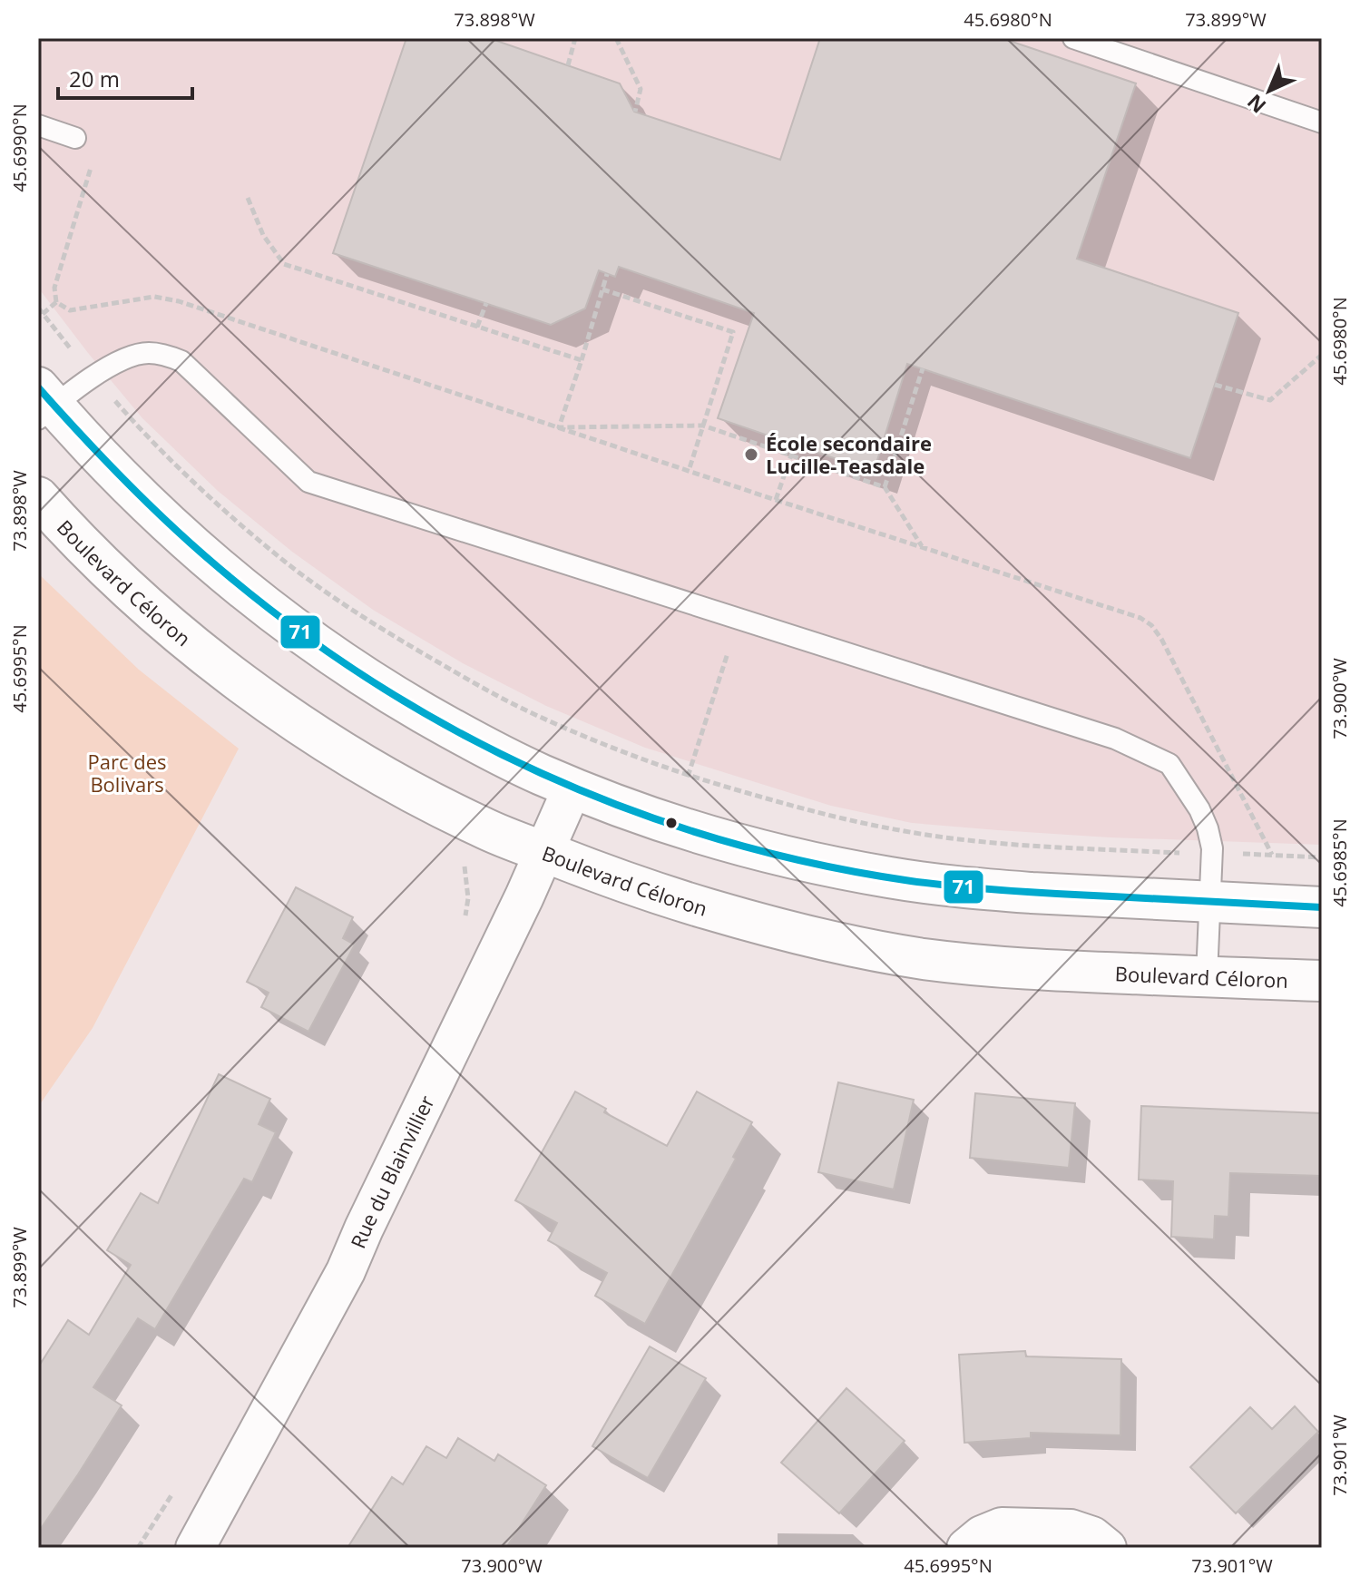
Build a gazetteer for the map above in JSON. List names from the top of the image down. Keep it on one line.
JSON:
{"streets":{"street":["Boulevard Céloron","Rue du Blainvillier"]},"crossings":[["Boulevard Céloron","Rue du Blainvillier"]],"parks":["Parc des Bolivars"],"places":["École secondaire Lucille-Teasdale"],"lines":["transit line 71"],"scale_bar":"20 m","north":"bottom left","coordinates":["73.898°W","45.6980°N","73.899°W","45.6990°N","45.6995°N","73.900°W","45.6985°N","73.901°W"]}
